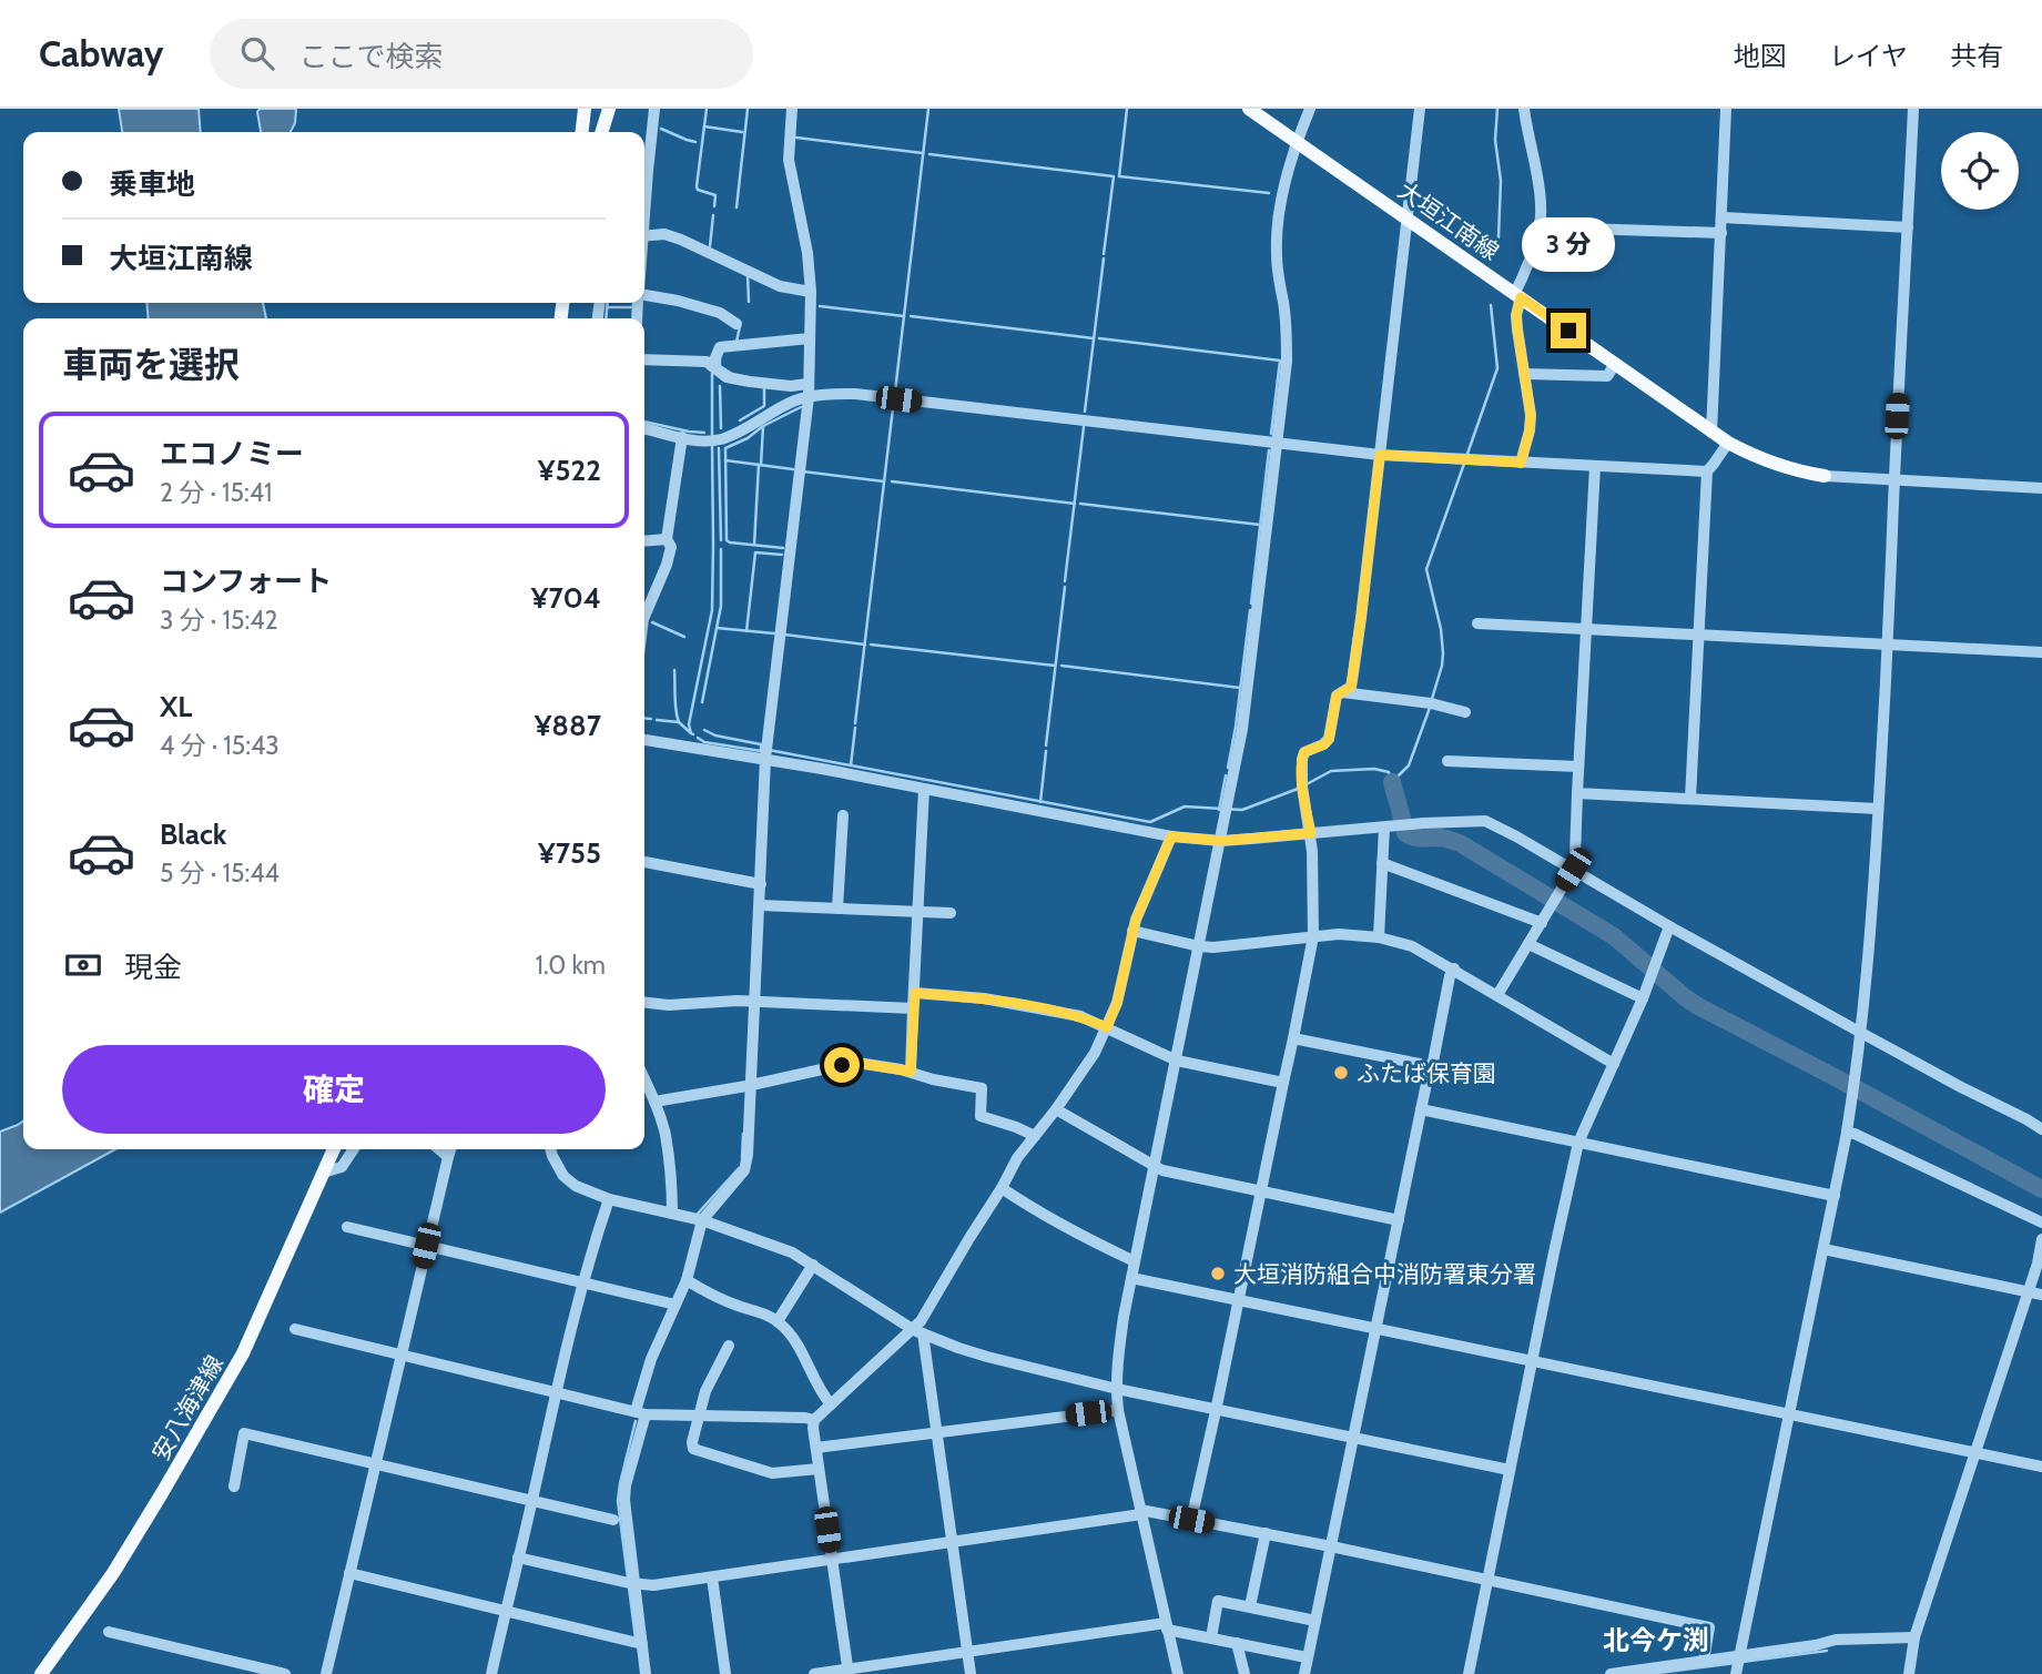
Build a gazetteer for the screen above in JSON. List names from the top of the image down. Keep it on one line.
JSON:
{"streets":{"main road":["大垣江南線","安八海津線"]},"districts":["北今ケ渕"],"places":["ふたば保育園","大垣消防組合中消防署東分署"],"page":{"header":"Cabway","search":"ここで検索","nav":["地図","レイヤ","共有"],"banner":["乗車地","大垣江南線"],"bubble":"3 分","heading":"車両を選択","list":[{"name":"エコノミー","note":"2 分 · 15:41","value":"¥522"},{"name":"コンフォート","note":"3 分 · 15:42","value":"¥704"},{"name":"XL","note":"4 分 · 15:43","value":"¥887"},{"name":"Black","note":"5 分 · 15:44","value":"¥755"}],"pay":["現金","1.0 km"],"buttons":"確定"}}
